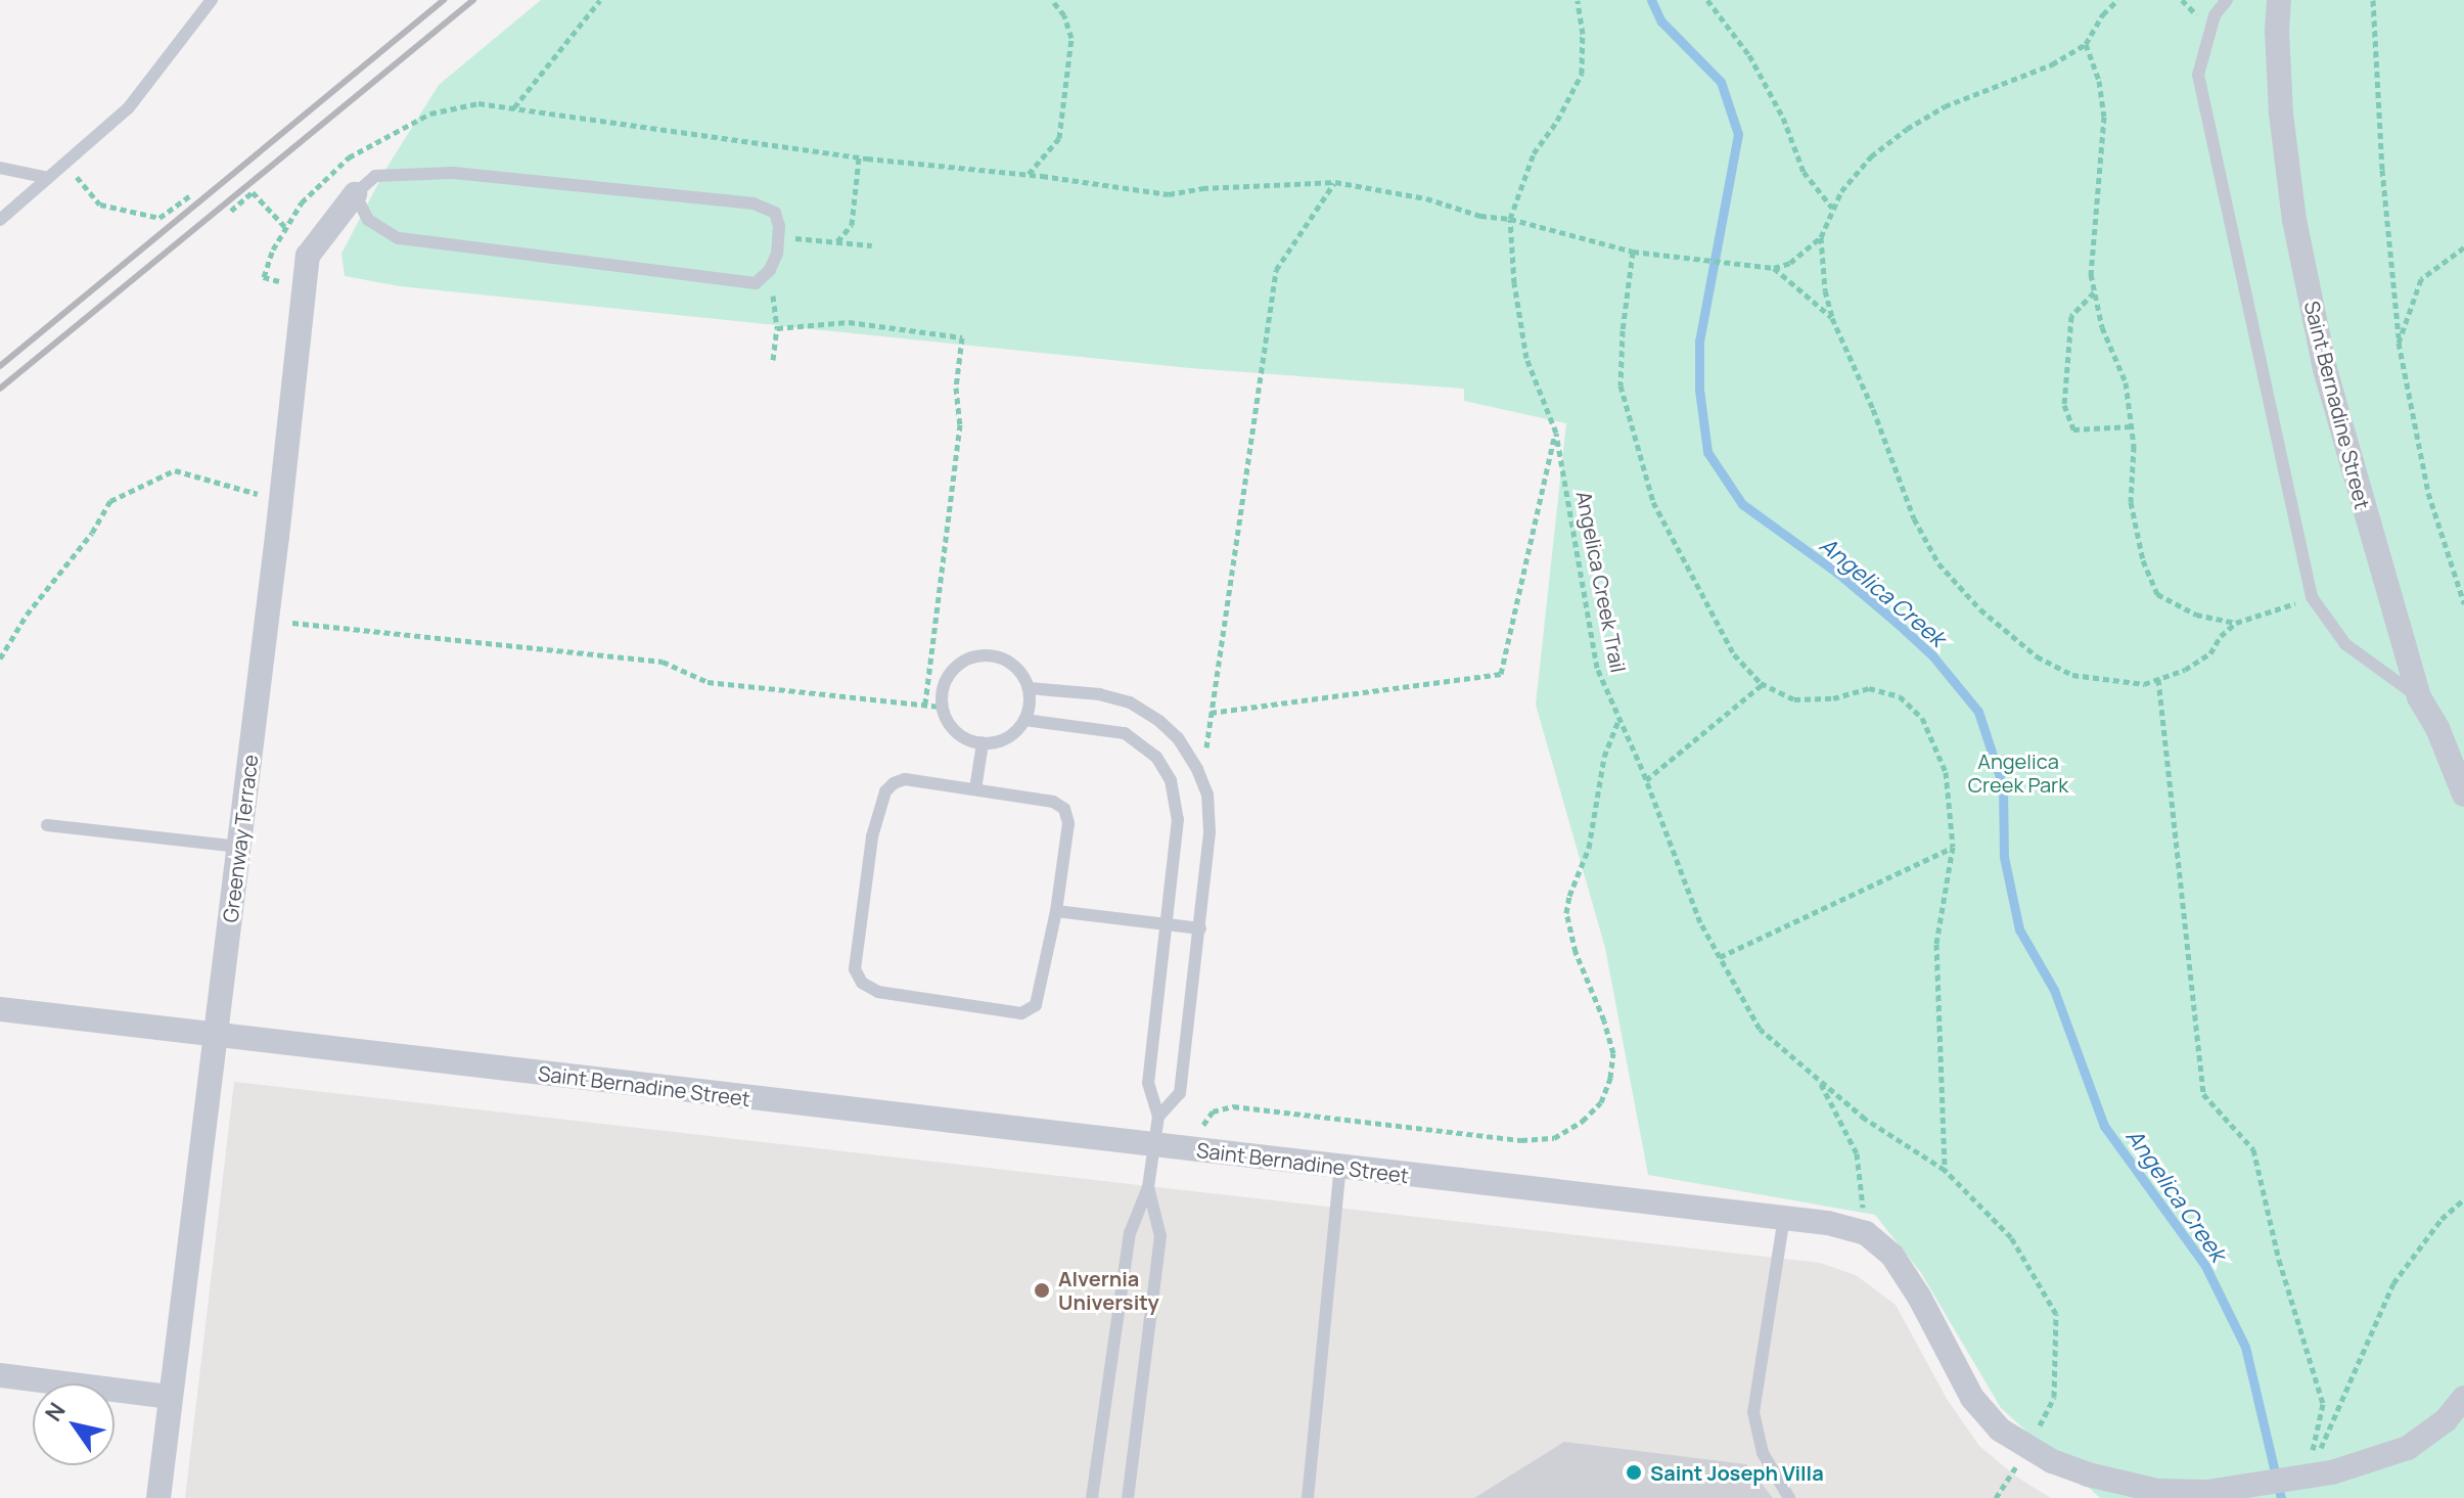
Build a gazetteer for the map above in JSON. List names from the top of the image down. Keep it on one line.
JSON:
{"streets":{"street":["Saint Bernadine Street","Greenway Terrace"],"path":["Angelica Creek Trail"]},"crossings":[["Saint Bernadine Street","Greenway Terrace"]],"water":["Angelica Creek"],"parks":["Angelica Creek Park"],"places":["Alvernia University","Saint Joseph Villa"],"north":"top left"}
